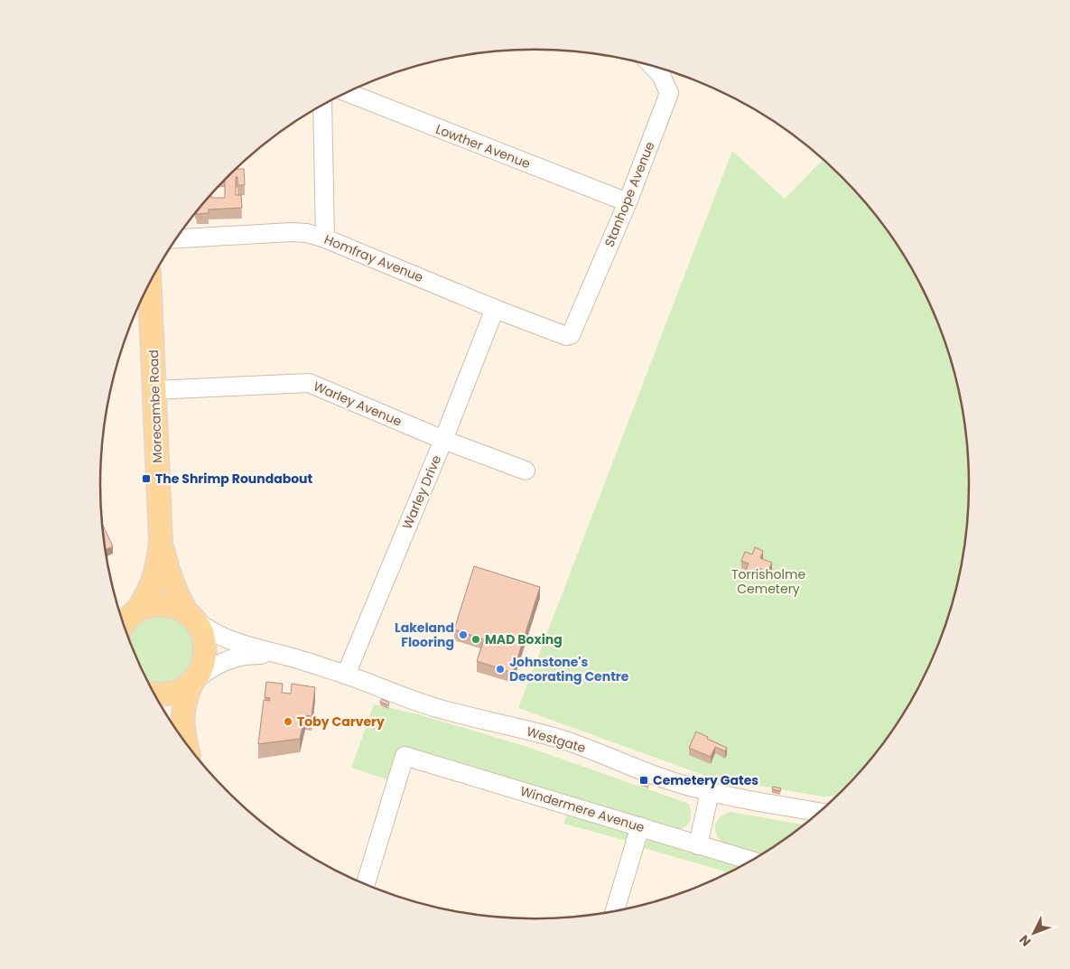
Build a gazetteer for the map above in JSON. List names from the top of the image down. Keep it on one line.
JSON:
{"streets":{"main road":["Morecambe Road"],"street":["Lowther Avenue","Stanhope Avenue","Homfray Avenue","Warley Avenue","Warley Drive","Westgate","Windermere Avenue"]},"crossings":[["Lowther Avenue","Stanhope Avenue"],["Stanhope Avenue","Homfray Avenue"],["Homfray Avenue","Warley Drive"],["Warley Avenue","Morecambe Road"],["Warley Avenue","Warley Drive"],["Morecambe Road","Westgate"],["Warley Drive","Westgate"]],"parks":["Torrisholme Cemetery"],"places":{"transit":["The Shrimp Roundabout","Cemetery Gates"],"other":["Lakeland Flooring","MAD Boxing","Johnstone's Decorating Centre","Toby Carvery"]},"north":"bottom left"}
